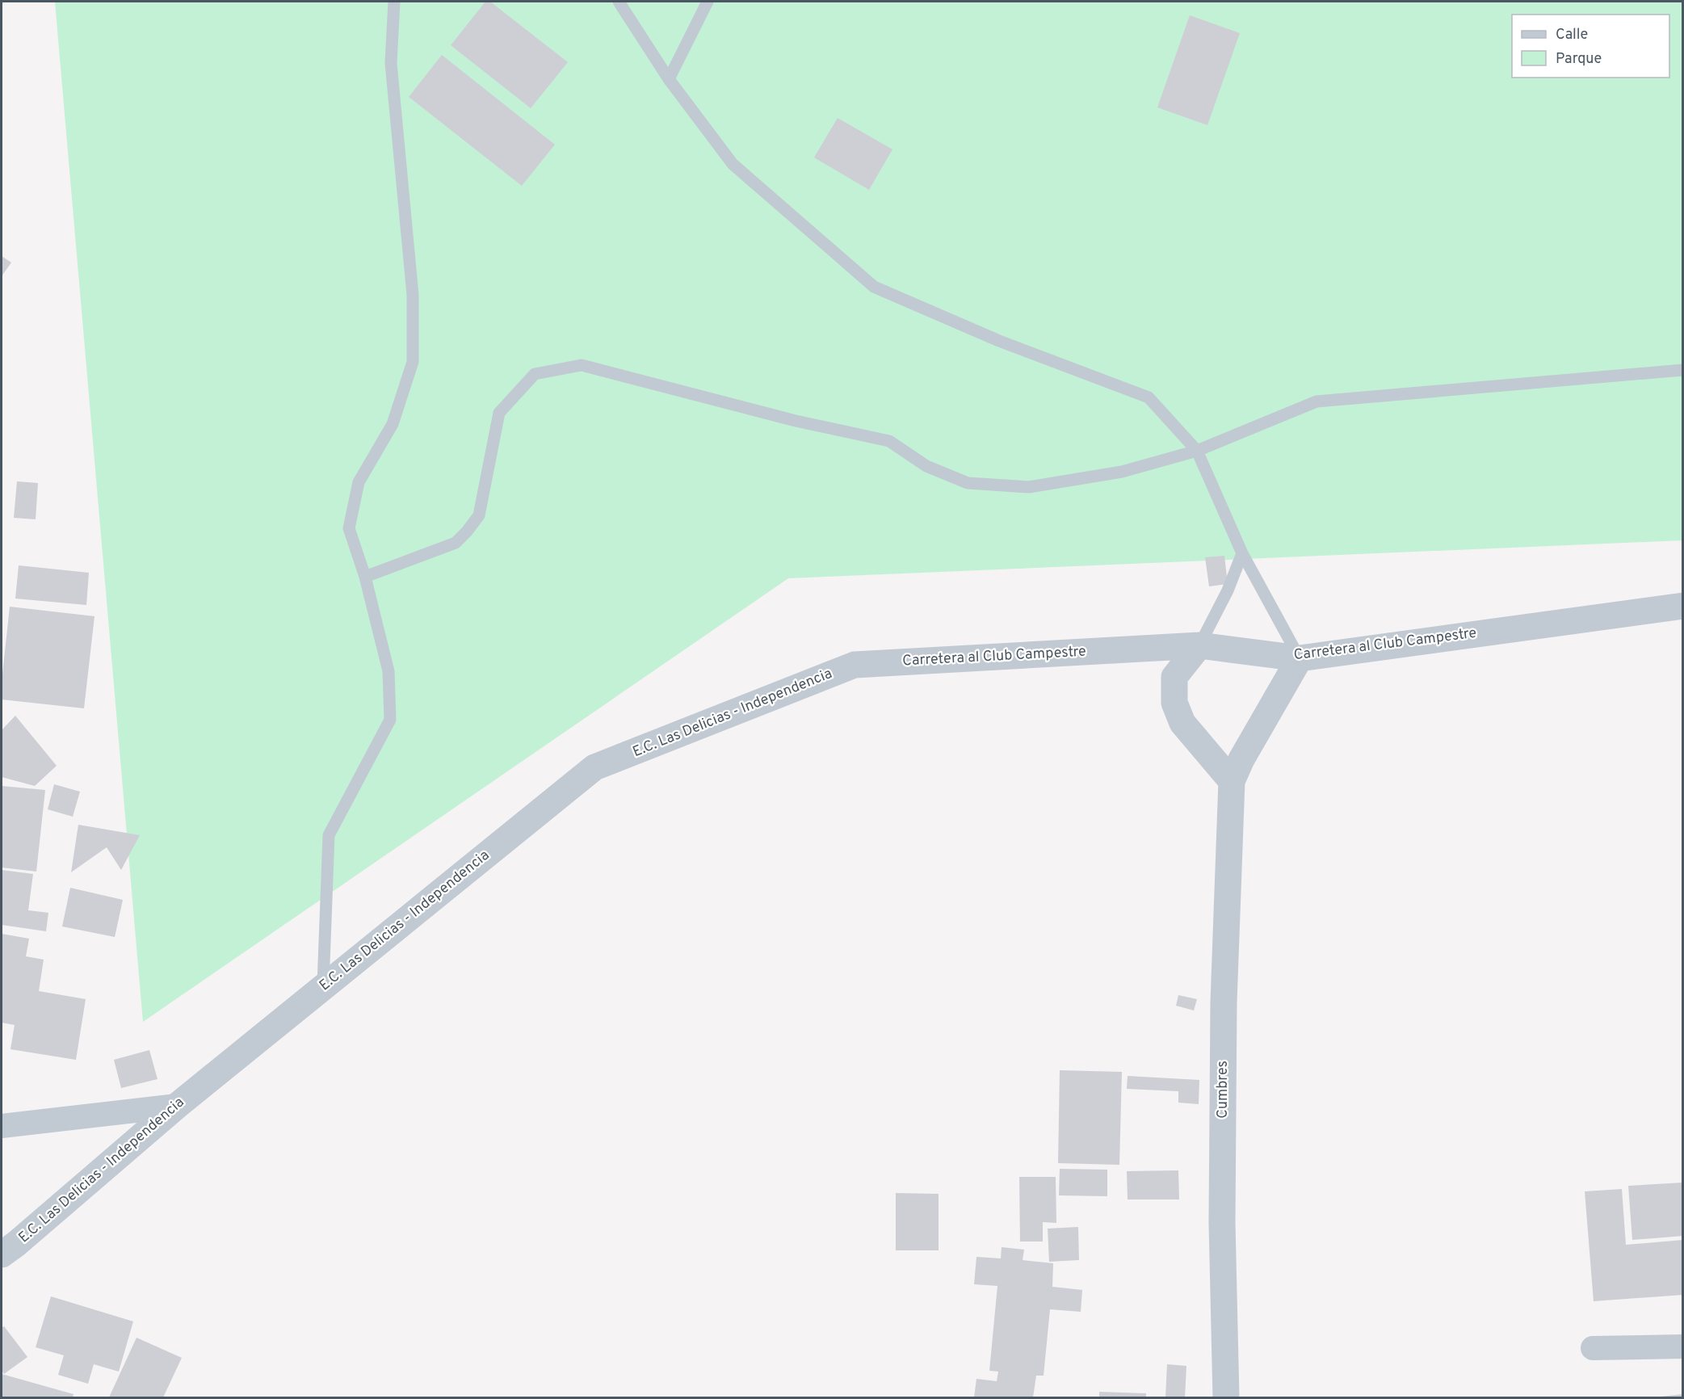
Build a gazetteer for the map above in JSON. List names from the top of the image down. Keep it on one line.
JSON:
{"streets":{"street":["Carretera al Club Campestre","E.C. Las Delicias - Independencia","Cumbres"]},"crossings":[["Carretera al Club Campestre","E.C. Las Delicias - Independencia"],["Carretera al Club Campestre","Cumbres"]],"legend":["Calle","Parque"]}
